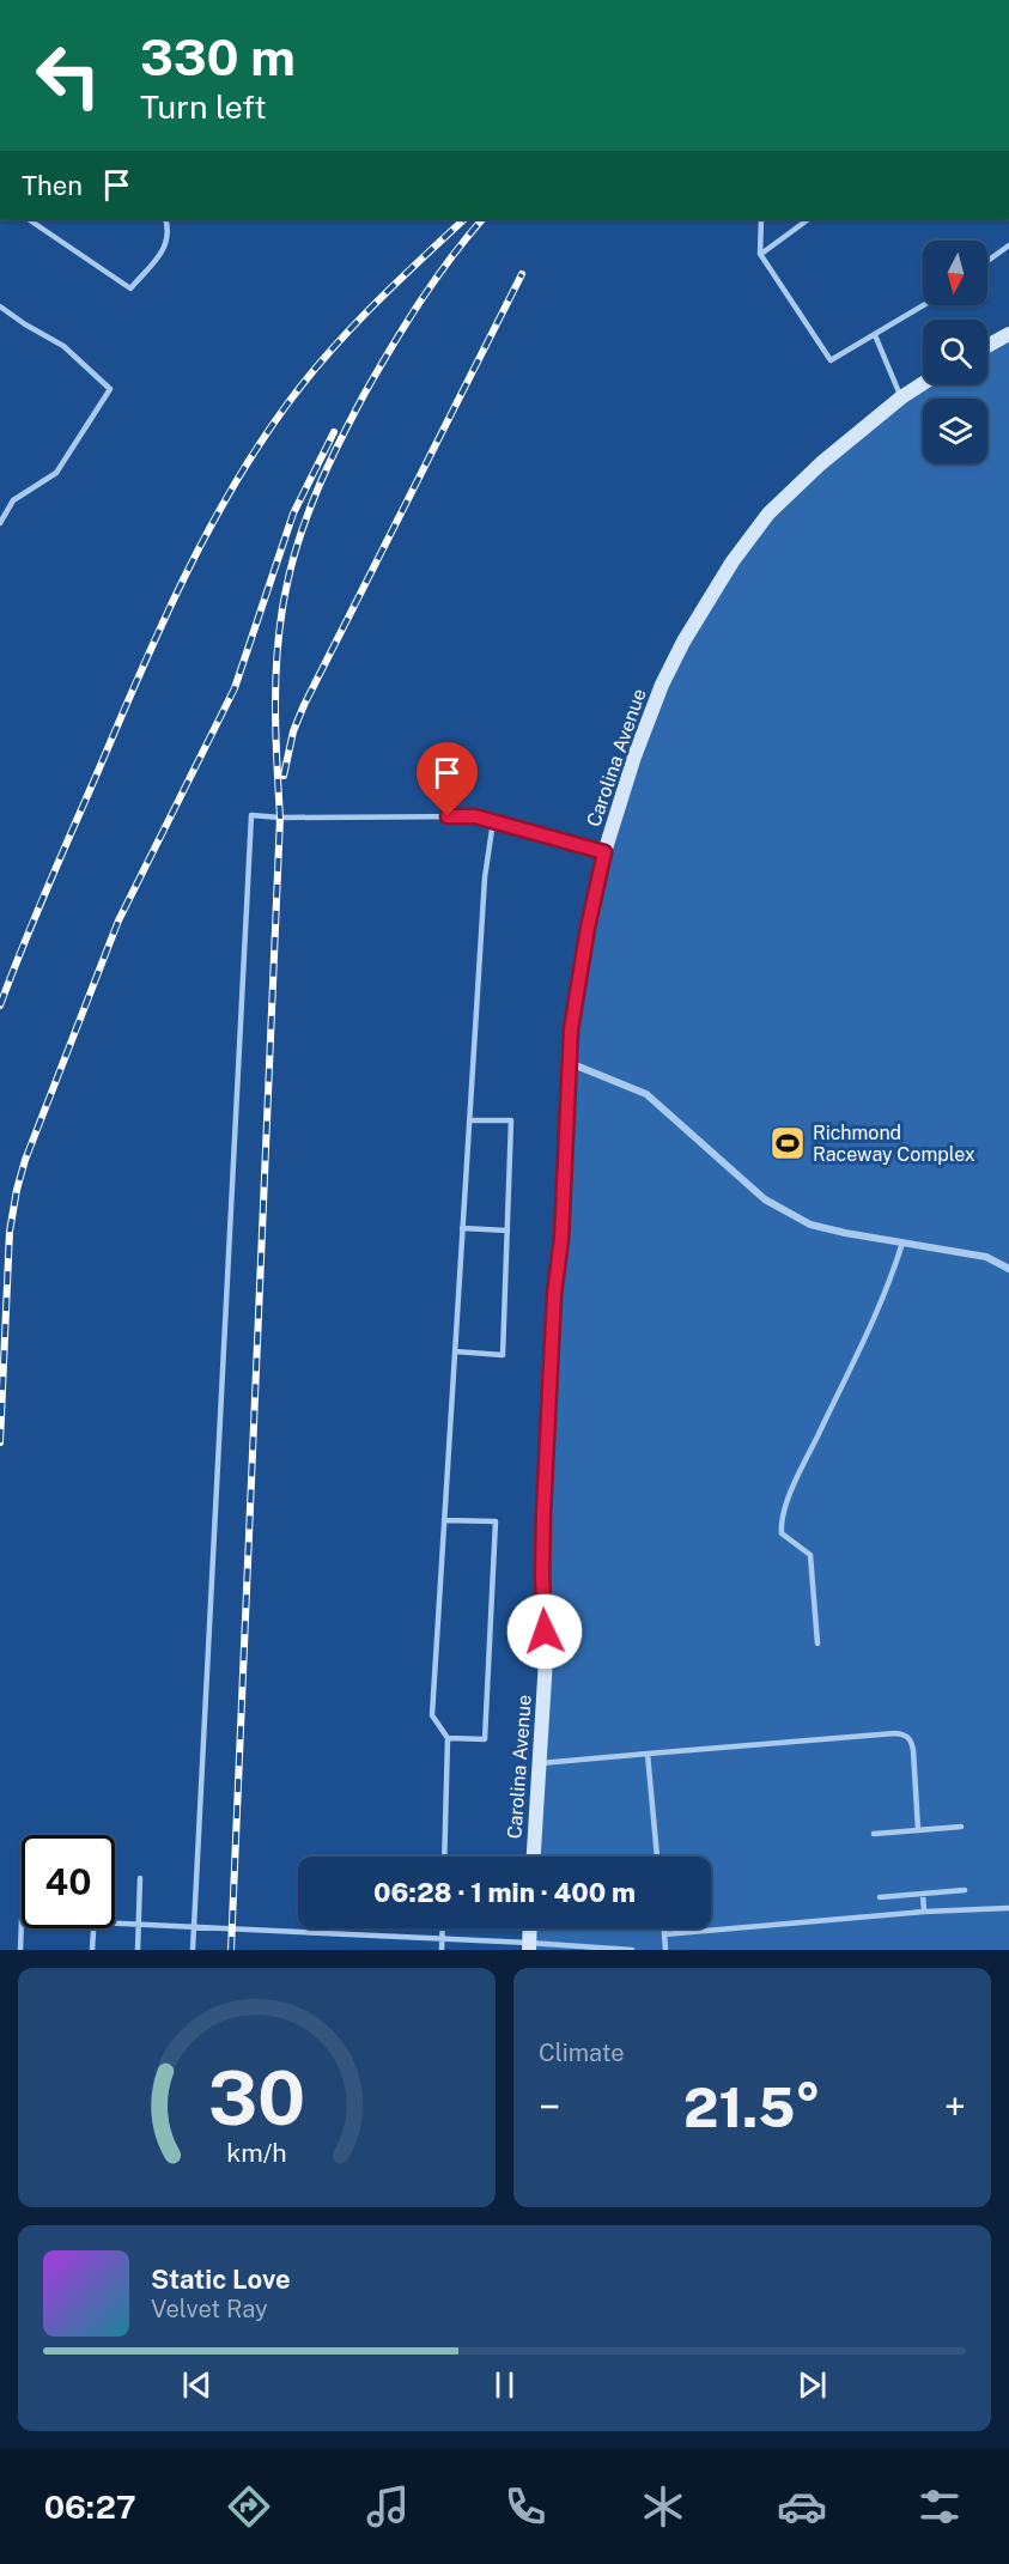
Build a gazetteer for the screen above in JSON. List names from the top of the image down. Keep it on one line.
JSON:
{"streets":{"street":["Carolina Avenue"]},"places":{"sports":["Richmond Raceway Complex"]},"north":"bottom","page":{"turn":["330 m","Turn left"],"then":"Then","limit":"40","trip":"06:28 · 1 min · 400 m","tile":"Climate","heat":["−","21.5°","+"],"song":["Static Love","Velvet Ray"],"tabs":"06:27","gauge":["30","km/h"]}}
